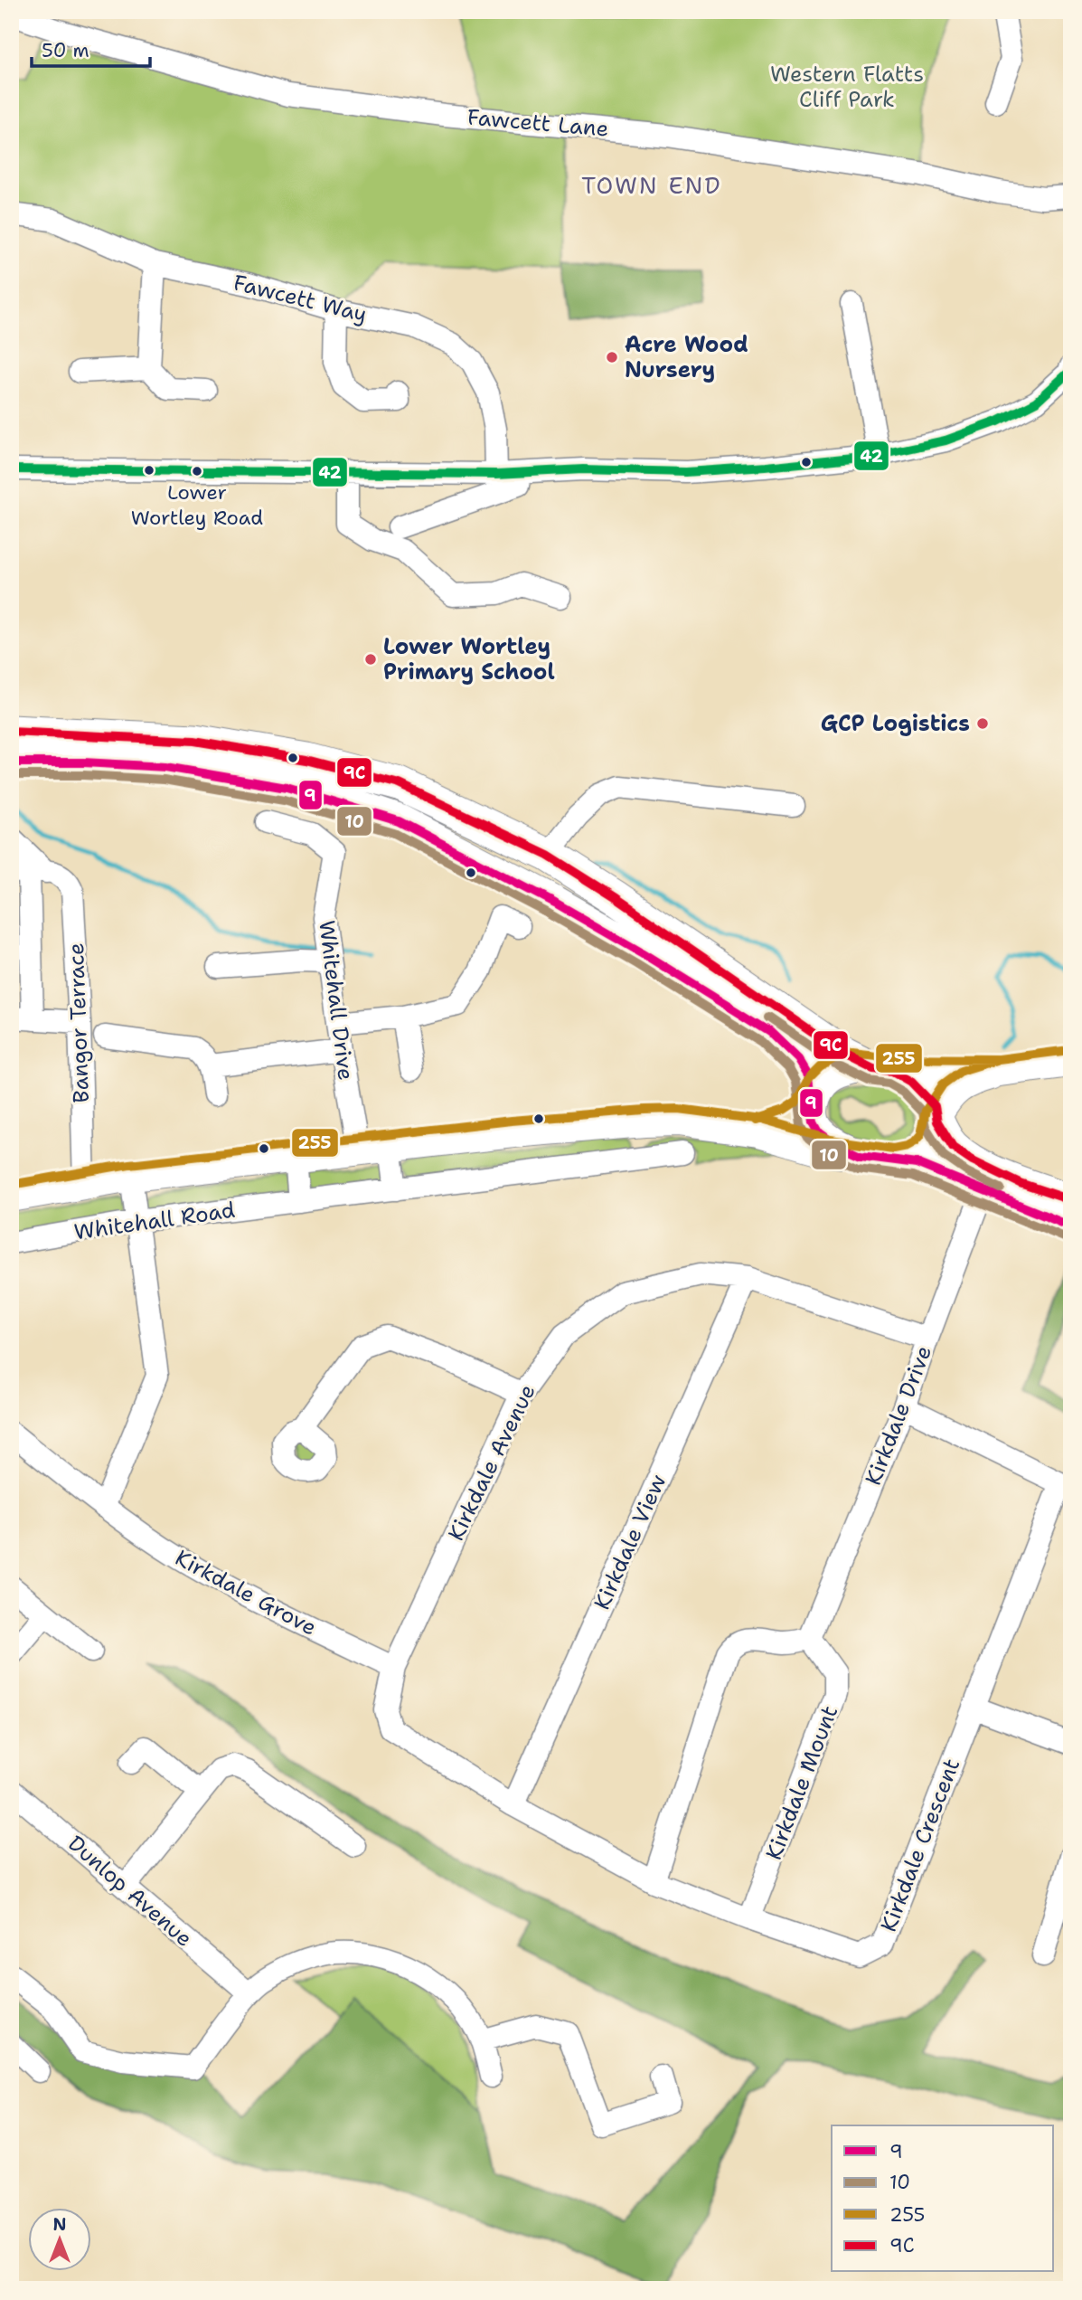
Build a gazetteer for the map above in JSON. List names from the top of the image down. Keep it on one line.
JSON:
{"streets":{"main road":["Whitehall Road"],"street":["Fawcett Lane","Fawcett Way","Whitehall Drive","Bangor Terrace","Kirkdale Drive","Kirkdale Avenue","Kirkdale View","Kirkdale Grove","Kirkdale Mount","Kirkdale Crescent","Dunlop Avenue"]},"crossings":[["Whitehall Drive","Whitehall Road"],["Bangor Terrace","Whitehall Road"],["Kirkdale Drive","Kirkdale Avenue"],["Kirkdale Drive","Kirkdale Mount"],["Kirkdale Drive","Kirkdale Crescent"],["Kirkdale Avenue","Kirkdale View"],["Kirkdale Avenue","Kirkdale Grove"],["Kirkdale Avenue","Kirkdale Crescent"],["Kirkdale View","Kirkdale Crescent"],["Kirkdale Mount","Kirkdale Crescent"]],"districts":["TOWN END"],"parks":["Western Flatts Cliff Park"],"places":["Acre Wood Nursery","Lower Wortley Road","Lower Wortley Primary School","GCP Logistics"],"lines":["transit line 42","transit line 9C","transit line 9","transit line 10","transit line 255"],"legend":["9","10","255","9C"],"scale_bar":"50 m","north":"top"}
